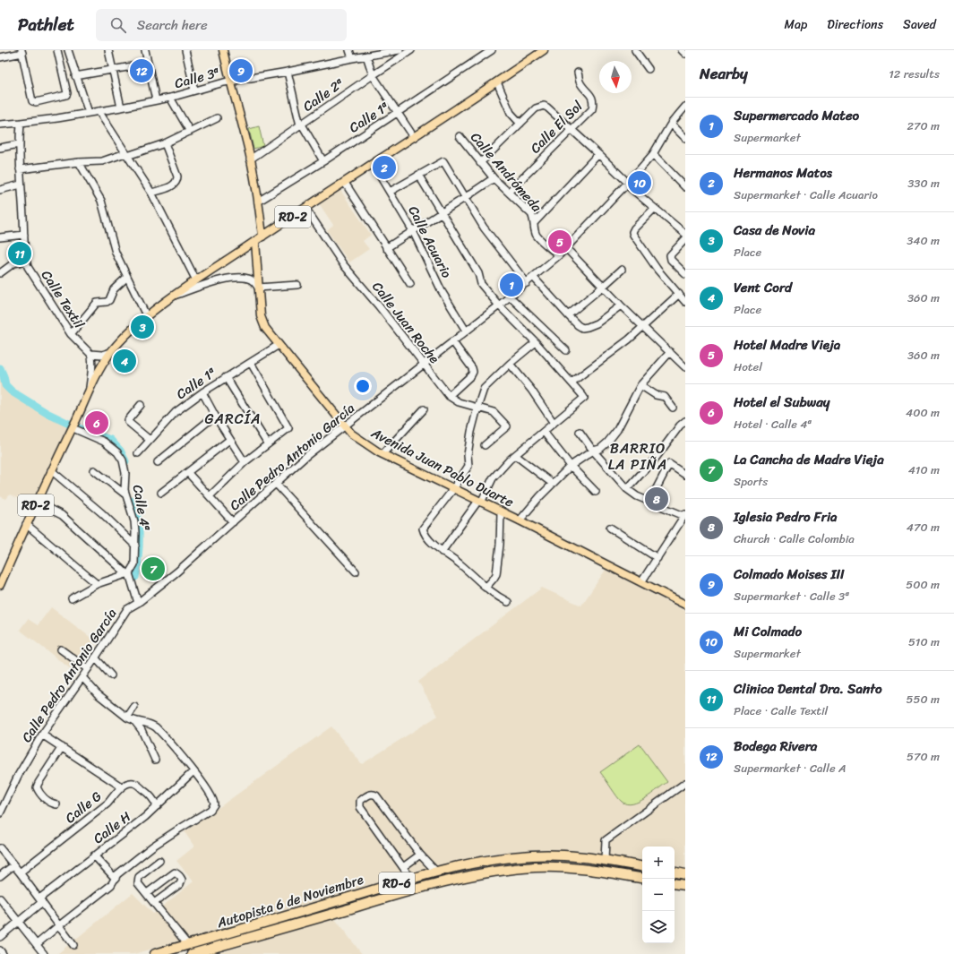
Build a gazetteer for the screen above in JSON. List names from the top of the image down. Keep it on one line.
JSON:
{"streets":{"highway":["RD-6","Autopista 6 de Noviembre"],"main road":["RD-2","Avenida Juan Pablo Duarte"],"street":["Calle 3ª","Calle 2ª","Calle 1ª","Calle El Sol","Calle Andrómeda","Calle Acuario","Calle Textil","Calle Juan Roche","Calle Pedro Antonio García","Calle 4ª","Calle G","Calle H"]},"crossings":[["Calle 3ª","Calle Textil"],["Calle 1ª","Avenida Juan Pablo Duarte"],["Calle El Sol","Calle Andrómeda"],["Calle Andrómeda","Calle Pedro Antonio García"],["RD-2","Calle Acuario"],["RD-2","Calle Juan Roche"],["RD-2","Avenida Juan Pablo Duarte"],["RD-2","Calle 4ª"],["Calle Acuario","Calle Pedro Antonio García"],["Calle Juan Roche","Calle Pedro Antonio García"],["Calle Pedro Antonio García","Avenida Juan Pablo Duarte"]],"districts":["GARCÍA","BARRIO LA PIÑA"],"north":"bottom","page":{"header":"Pathlet","search":"Search here","nav":["Map","Directions","Saved"],"heading":["Nearby","12 results"],"pins":["9","12","2","10","5","11","1","3","4","6","8","7"],"list":[{"mark":"1","name":"Supermercado Mateo","note":"Supermarket","value":"270 m"},{"mark":"2","name":"Hermanos Matos","note":"Supermarket · Calle Acuario","value":"330 m"},{"mark":"3","name":"Casa de Novia","note":"Place","value":"340 m"},{"mark":"4","name":"Vent Cord","note":"Place","value":"360 m"},{"mark":"5","name":"Hotel Madre Vieja","note":"Hotel","value":"360 m"},{"mark":"6","name":"Hotel el Subway","note":"Hotel · Calle 4ª","value":"400 m"},{"mark":"7","name":"La Cancha de Madre Vieja","note":"Sports","value":"410 m"},{"mark":"8","name":"Iglesia Pedro Fria","note":"Church · Calle Colombia","value":"470 m"},{"mark":"9","name":"Colmado Moises III","note":"Supermarket · Calle 3ª","value":"500 m"},{"mark":"10","name":"Mi Colmado","note":"Supermarket","value":"510 m"},{"mark":"11","name":"Clinica Dental Dra. Santo","note":"Place · Calle Textil","value":"550 m"},{"mark":"12","name":"Bodega Rivera","note":"Supermarket · Calle A","value":"570 m"}],"map_buttons":["+","−"]}}
